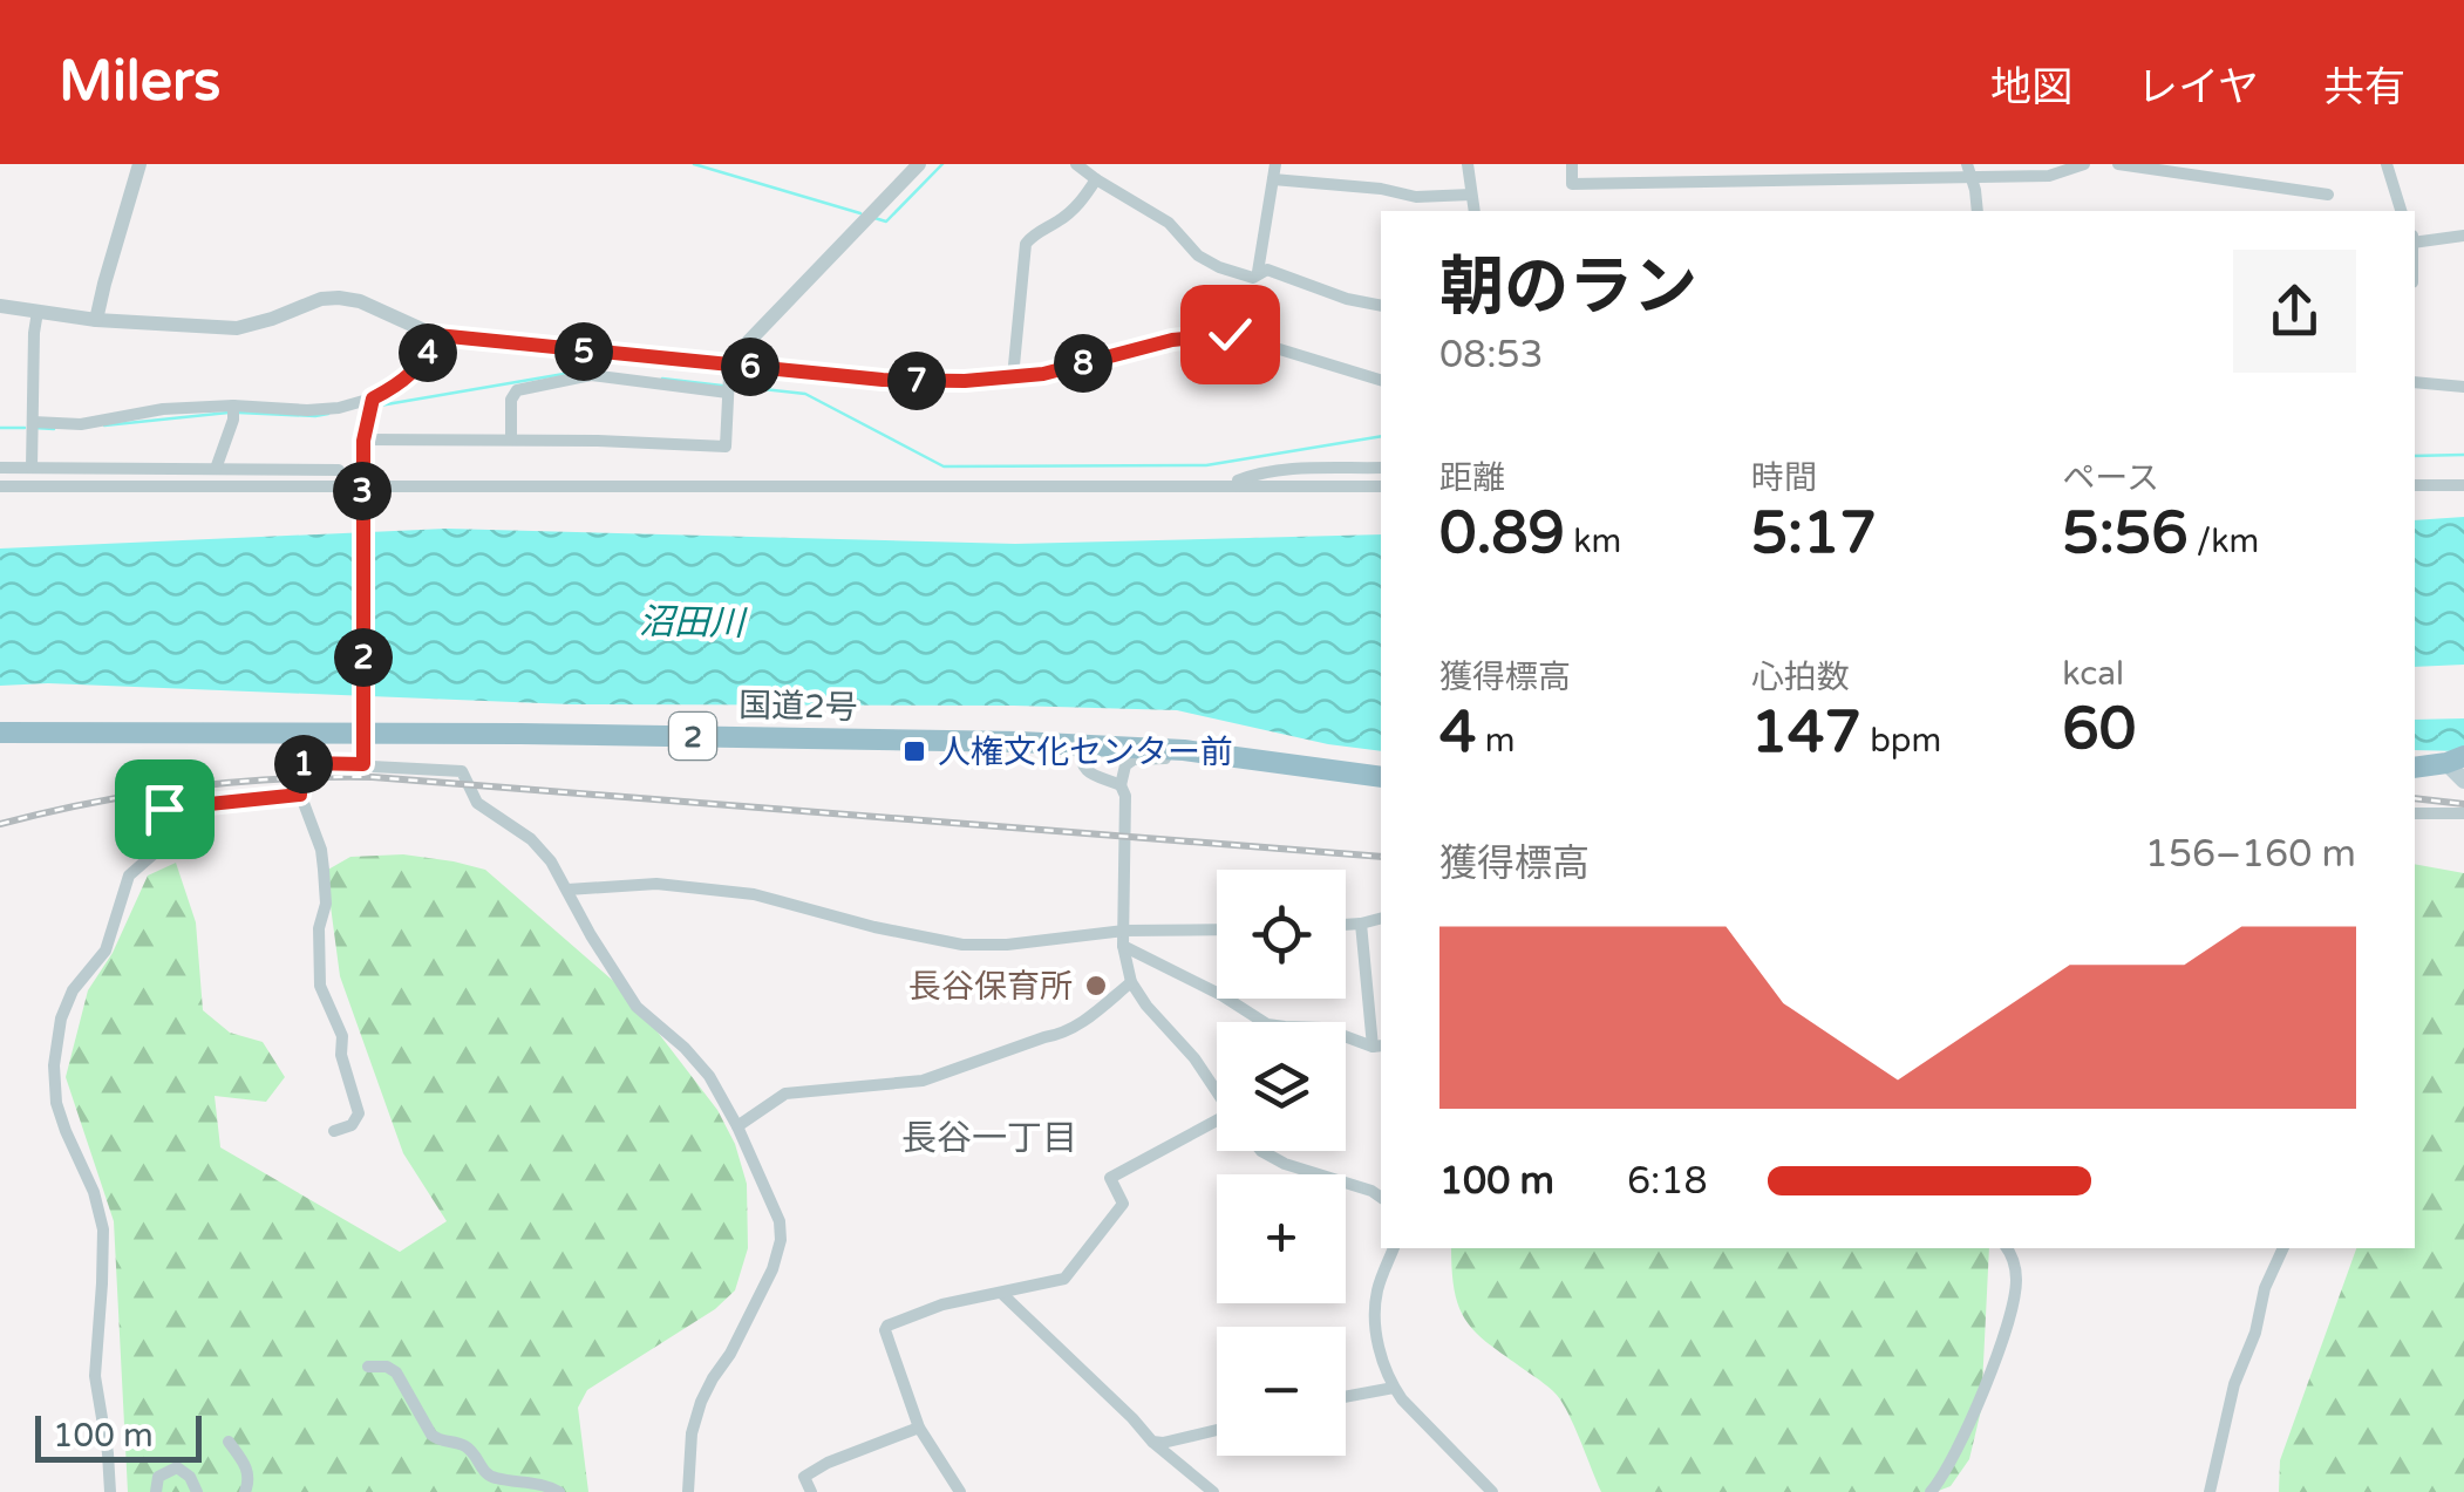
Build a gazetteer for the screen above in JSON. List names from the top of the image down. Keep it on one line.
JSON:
{"streets":{"highway":["国道2号","2"]},"districts":["長谷一丁目"],"water":["沼田川"],"places":{"transit":["人権文化センター前"],"other":["長谷保育所"]},"scale_bar":"100 m","page":{"header":"Milers","nav":["地図","レイヤ","共有"],"heading":["朝のラン","08:53"],"pins":["5","4","8","6","7","3","2","1"],"stats":[["距離","0.89 km"],["時間","5:17"],["ペース","5:56 /km"],["獲得標高","4 m"],["心拍数","147 bpm"],["kcal","60"]],"chart":["獲得標高","156–160 m"],"map_buttons":["+","−"],"list":[{"name":"100 m","note":"6:18"}],"scale":"100 m"}}
